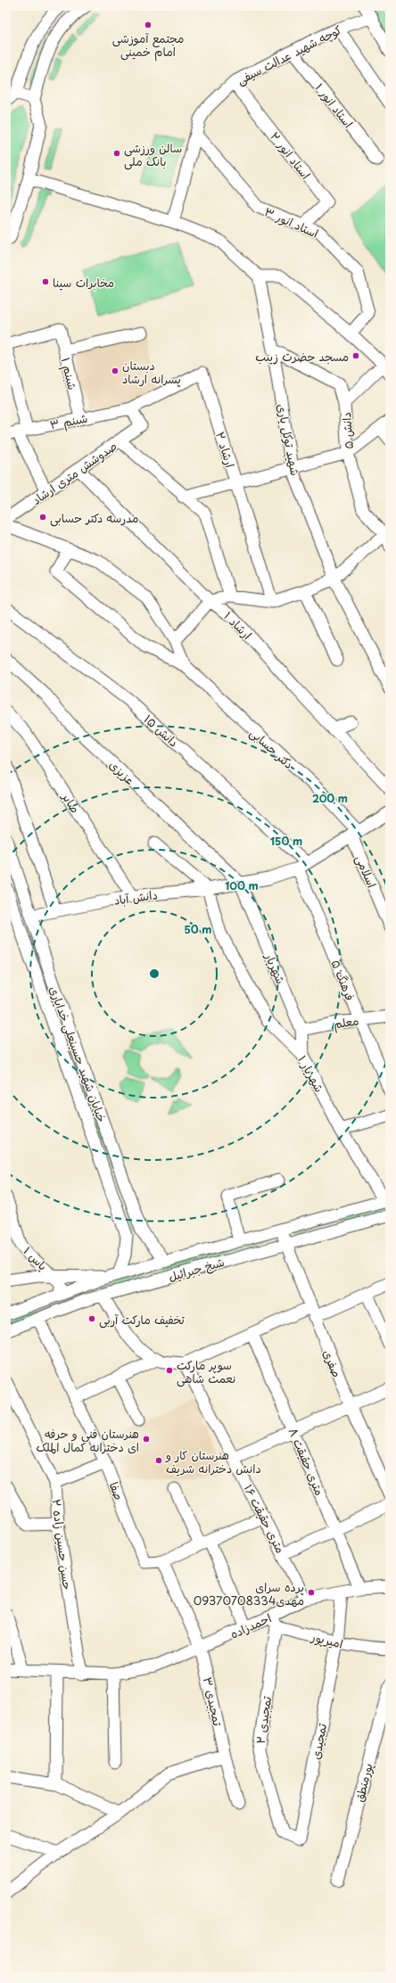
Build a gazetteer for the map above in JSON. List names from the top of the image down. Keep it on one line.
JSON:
{"streets":{"street":["کوچه شهید عدالت سیفی","استاد انور ۱","استاد انور ۲","استاد انور ۳","شبنم ۱","شبنم ۳","دانش ۵","شهید توکل یاری","ارشاد ۲","صدوشش متری ارشاد","ارشاد ۱","دانش ۱۵","دکتر حسابی","عزیزی","صابر","اسلامی","دانش آباد","شهریار","فرهنگ ۵","معلم","خیابان شهید حسینعلی خدایاری","شهریار ۱","یاس ۱","شیخ جبرائیل","صفری","۸ متری حقیقت","صفا","۱۶ متری حقیقت","حسن حسین زاده ۲","احمدزاده","امیرپور","تمجیدی ۳","تمجیدی ۲","تمجیدی","پورمنطق"]},"crossings":[["کوچه شهید عدالت سیفی","استاد انور ۱"],["کوچه شهید عدالت سیفی","استاد انور ۲"],["کوچه شهید عدالت سیفی","استاد انور ۳"],["استاد انور ۲","استاد انور ۳"],["شبنم ۱","شبنم ۳"],["شبنم ۳","ارشاد ۲"],["شبنم ۳","صدوشش متری ارشاد"],["دانش ۵","شهید توکل یاری"],["ارشاد ۲","صدوشش متری ارشاد"],["صدوشش متری ارشاد","ارشاد ۱"],["دانش ۱۵","دانش آباد"],["دانش ۱۵","فرهنگ ۵"],["دکتر حسابی","اسلامی"],["دکتر حسابی","دانش آباد"],["عزیزی","دانش آباد"],["عزیزی","شهریار"],["صابر","دانش آباد"],["اسلامی","دانش آباد"],["دانش آباد","شهریار"],["دانش آباد","فرهنگ ۵"],["دانش آباد","خیابان شهید حسینعلی خدایاری"],["دانش آباد","شهریار ۱"],["شهریار","معلم"],["شهریار","شهریار ۱"],["فرهنگ ۵","معلم"],["خیابان شهید حسینعلی خدایاری","شیخ جبرائیل"],["شهریار ۱","شیخ جبرائیل"],["شیخ جبرائیل","صفری"],["شیخ جبرائیل","صفا"],["۸ متری حقیقت","احمدزاده"],["۱۶ متری حقیقت","احمدزاده"],["حسن حسین زاده ۲","احمدزاده"],["احمدزاده","امیرپور"],["احمدزاده","تمجیدی ۳"],["احمدزاده","تمجیدی ۲"],["احمدزاده","تمجیدی"],["امیرپور","تمجیدی ۲"],["امیرپور","تمجیدی"],["تمجیدی ۲","تمجیدی"]],"places":["مجتمع آموزشی امام خمینی","سالن ورزشی بانک ملی","مخابرات سینا","مسجد حضرت زینب","دبستان پسرانه ارشاد","مدرسه دکتر حسابی","تخفیف مارکت آربی","سوپر مارکت نعمت شاهی","هنرستان فنی و حرفه ای دخترانه کمال الملک","هنرستان کار و دانش دخترانه شریف","پرده سرای مهدی09370708334"],"rings":["200 m","150 m","100 m","50 m"]}
